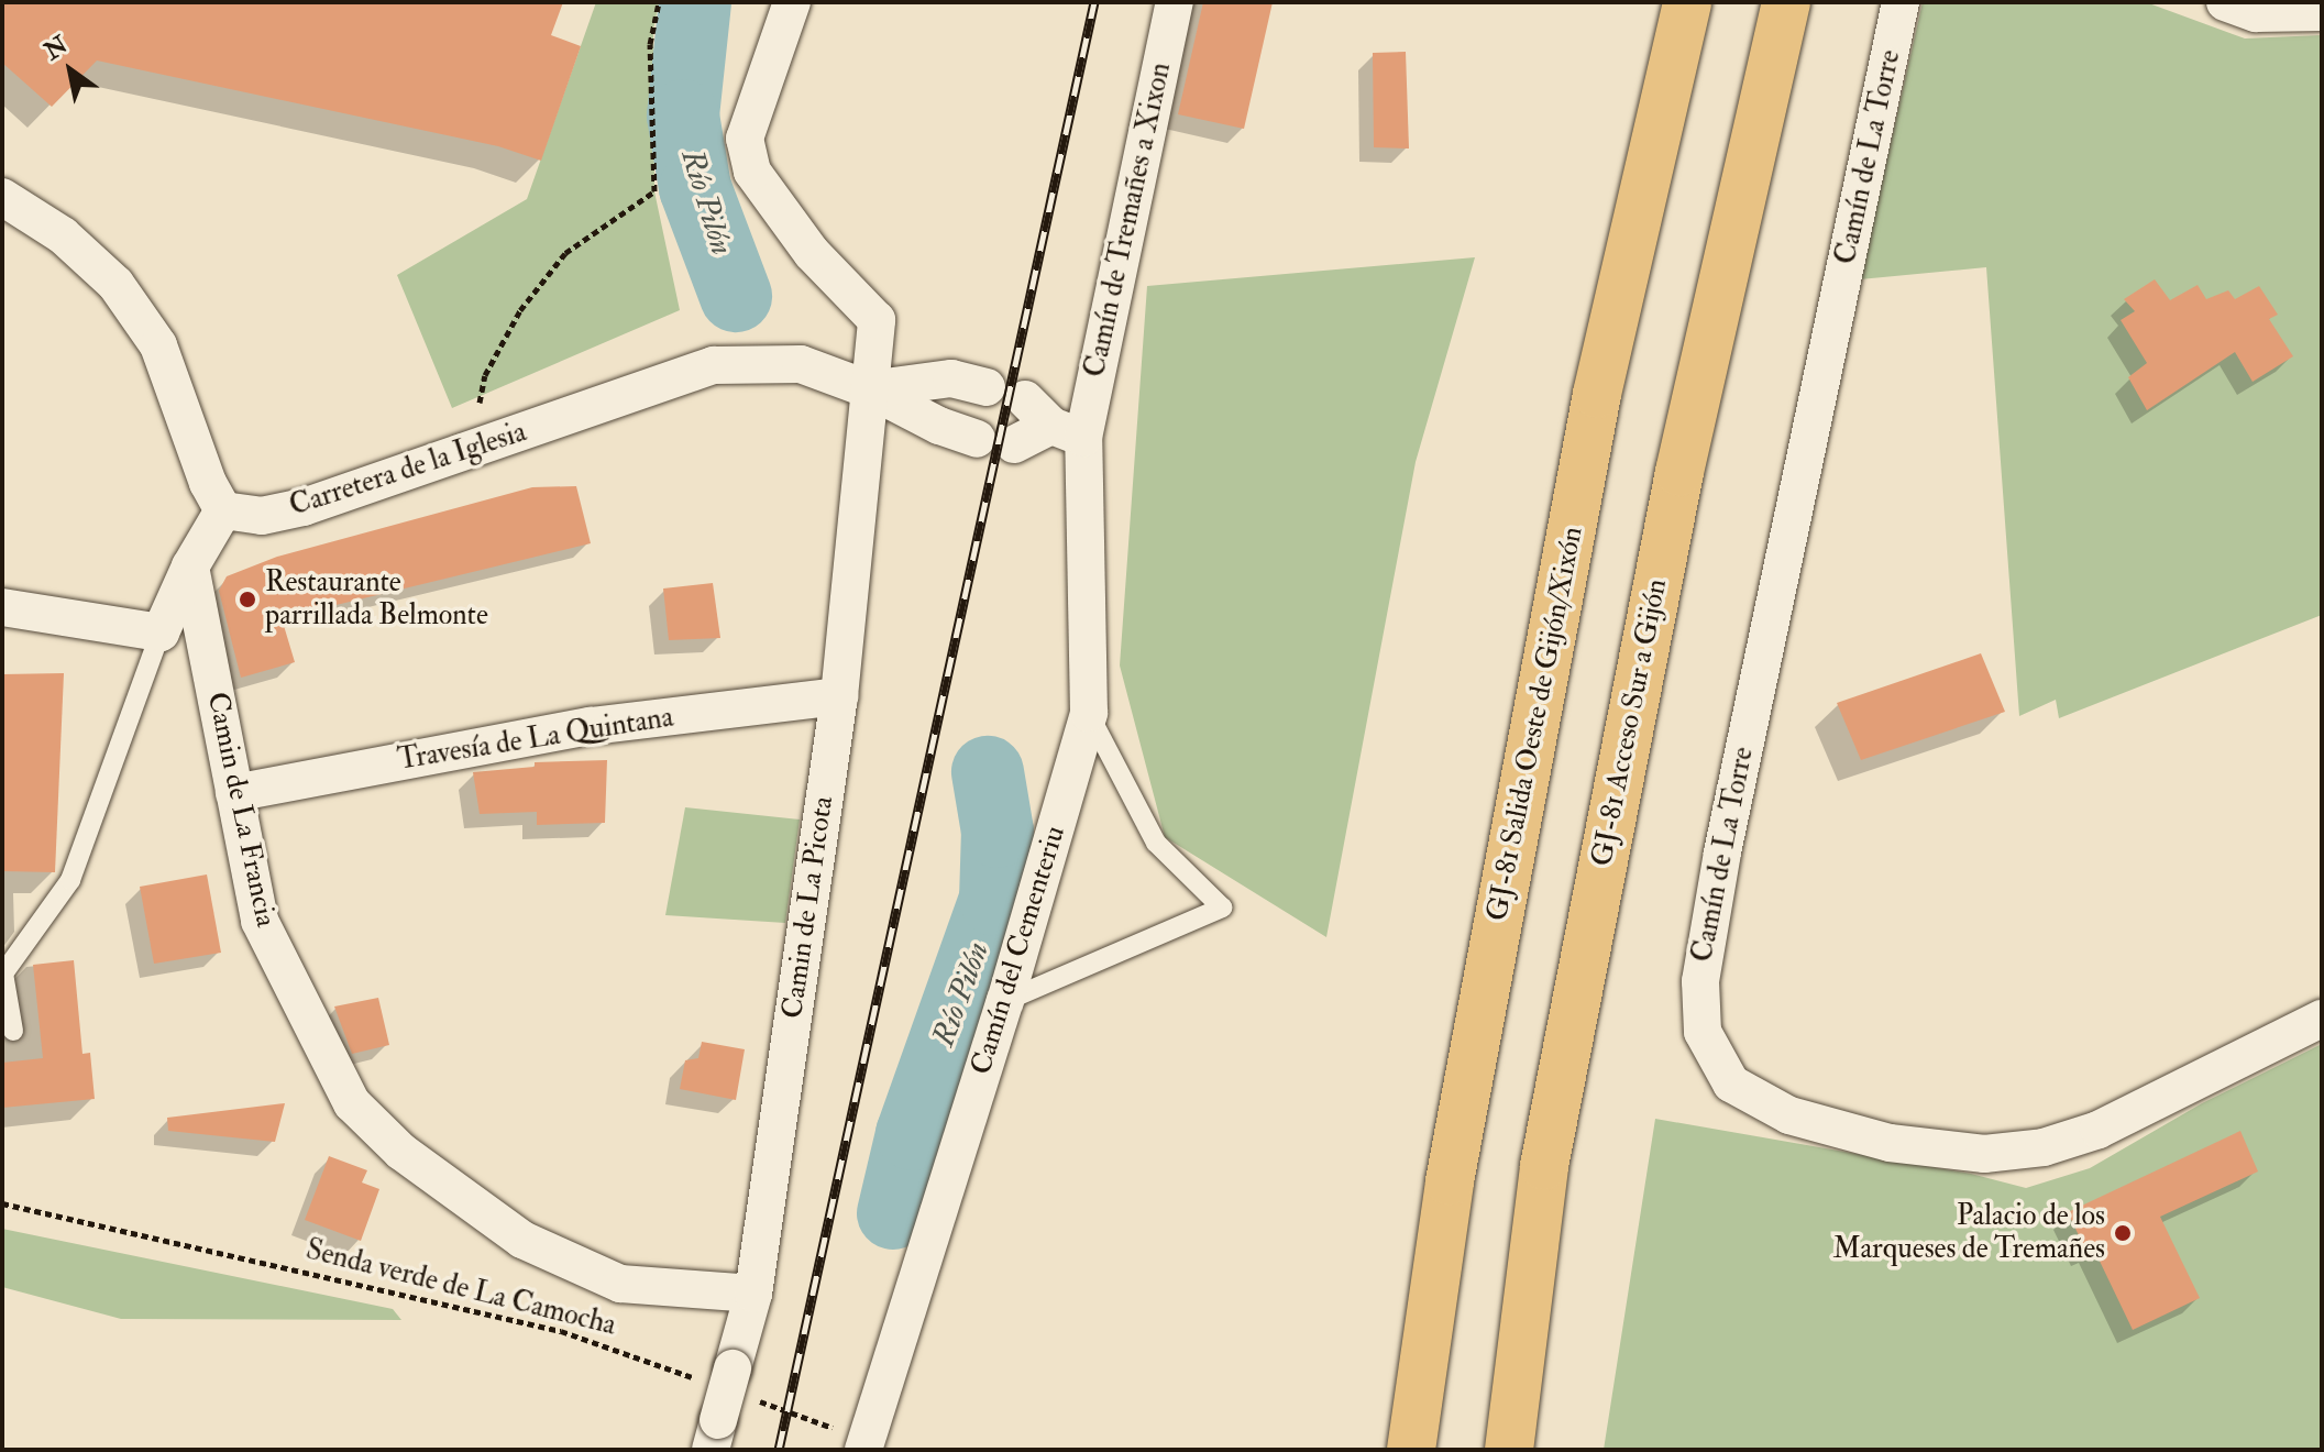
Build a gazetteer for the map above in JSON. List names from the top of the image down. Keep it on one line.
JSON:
{"streets":{"highway":["GJ-81 Acceso Sur a Gijón","GJ-81 Salida Oeste de Gijón/Xixón"],"street":["Camín de La Torre","Camín de Tremañes a Xixon","Carretera de la Iglesia","Travesía de La Quintana","Camin de La Francia","Camin de La Picota","Camín del Cementeriu"],"path":["Senda verde de La Camocha"]},"crossings":[["Camín de Tremañes a Xixon","Camín del Cementeriu"],["Carretera de la Iglesia","Camin de La Picota"],["Travesía de La Quintana","Camin de La Francia"],["Travesía de La Quintana","Camin de La Picota"],["Camin de La Francia","Camin de La Picota"],["Camin de La Picota","Senda verde de La Camocha"]],"water":["Río Pilón"],"places":["Restaurante parrillada Belmonte","Palacio de los Marqueses de Tremañes"],"north":"top left"}
